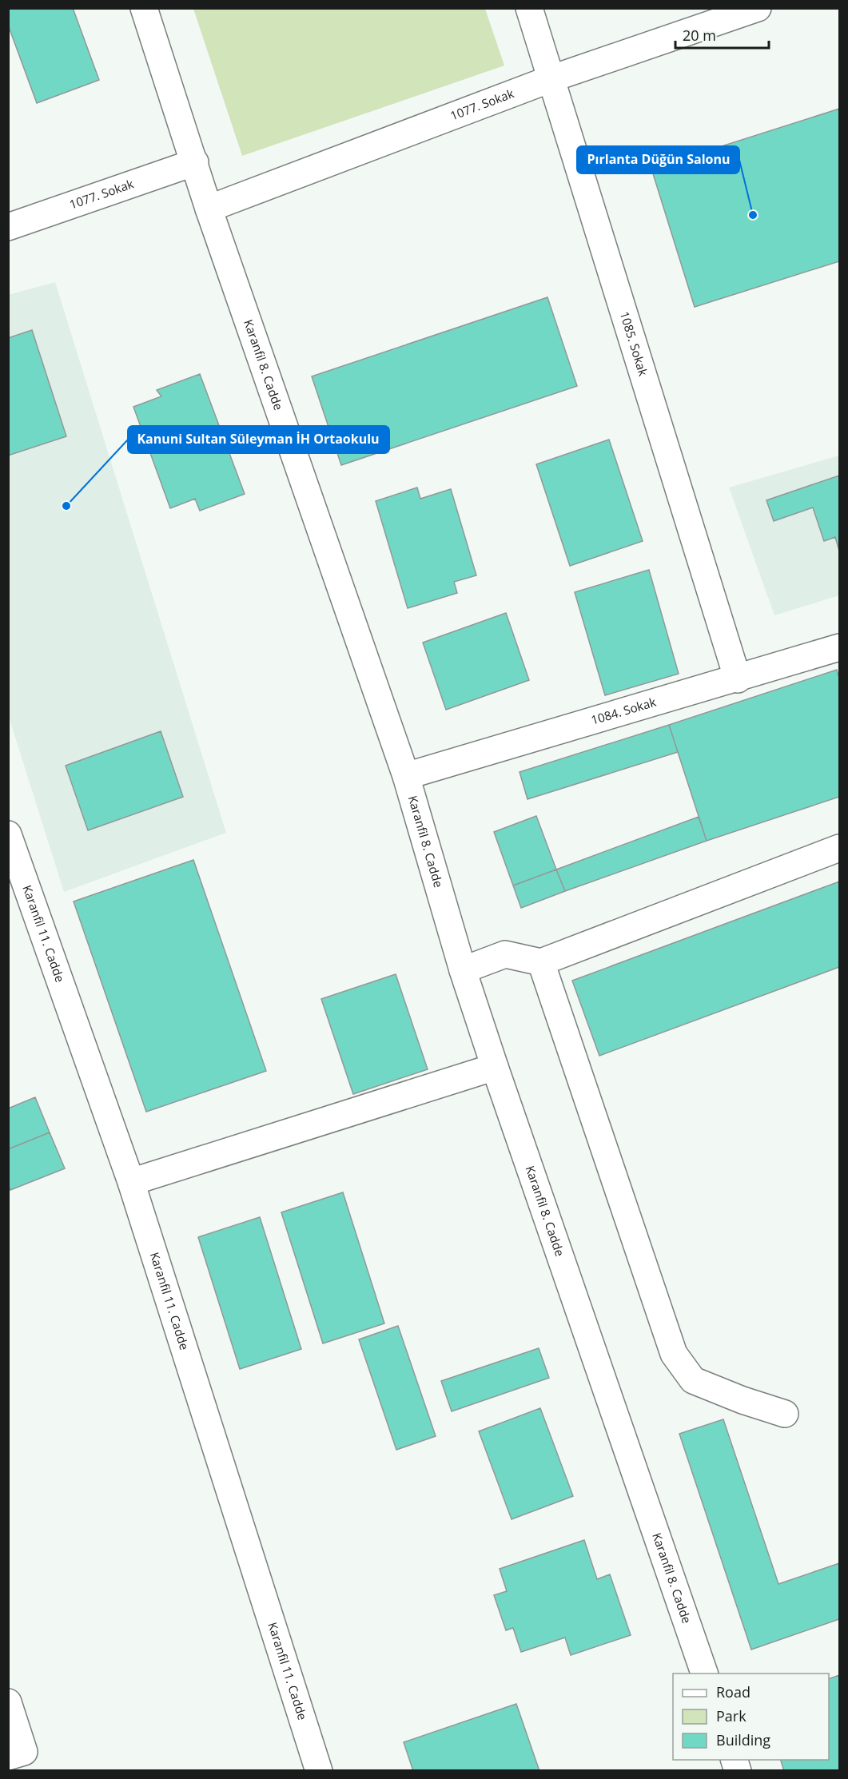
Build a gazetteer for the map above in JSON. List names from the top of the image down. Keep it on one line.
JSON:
{"streets":{"street":["1077. Sokak","1085. Sokak","Karanfil 8. Cadde","1084. Sokak","Karanfil 11. Cadde"]},"crossings":[["1077. Sokak","1085. Sokak"],["1077. Sokak","Karanfil 8. Cadde"],["1085. Sokak","1084. Sokak"],["Karanfil 8. Cadde","1084. Sokak"]],"places":["Pırlanta Düğün Salonu","Kanuni Sultan Süleyman İH Ortaokulu"],"legend":["Road","Park","Building"],"scale_bar":"20 m"}
